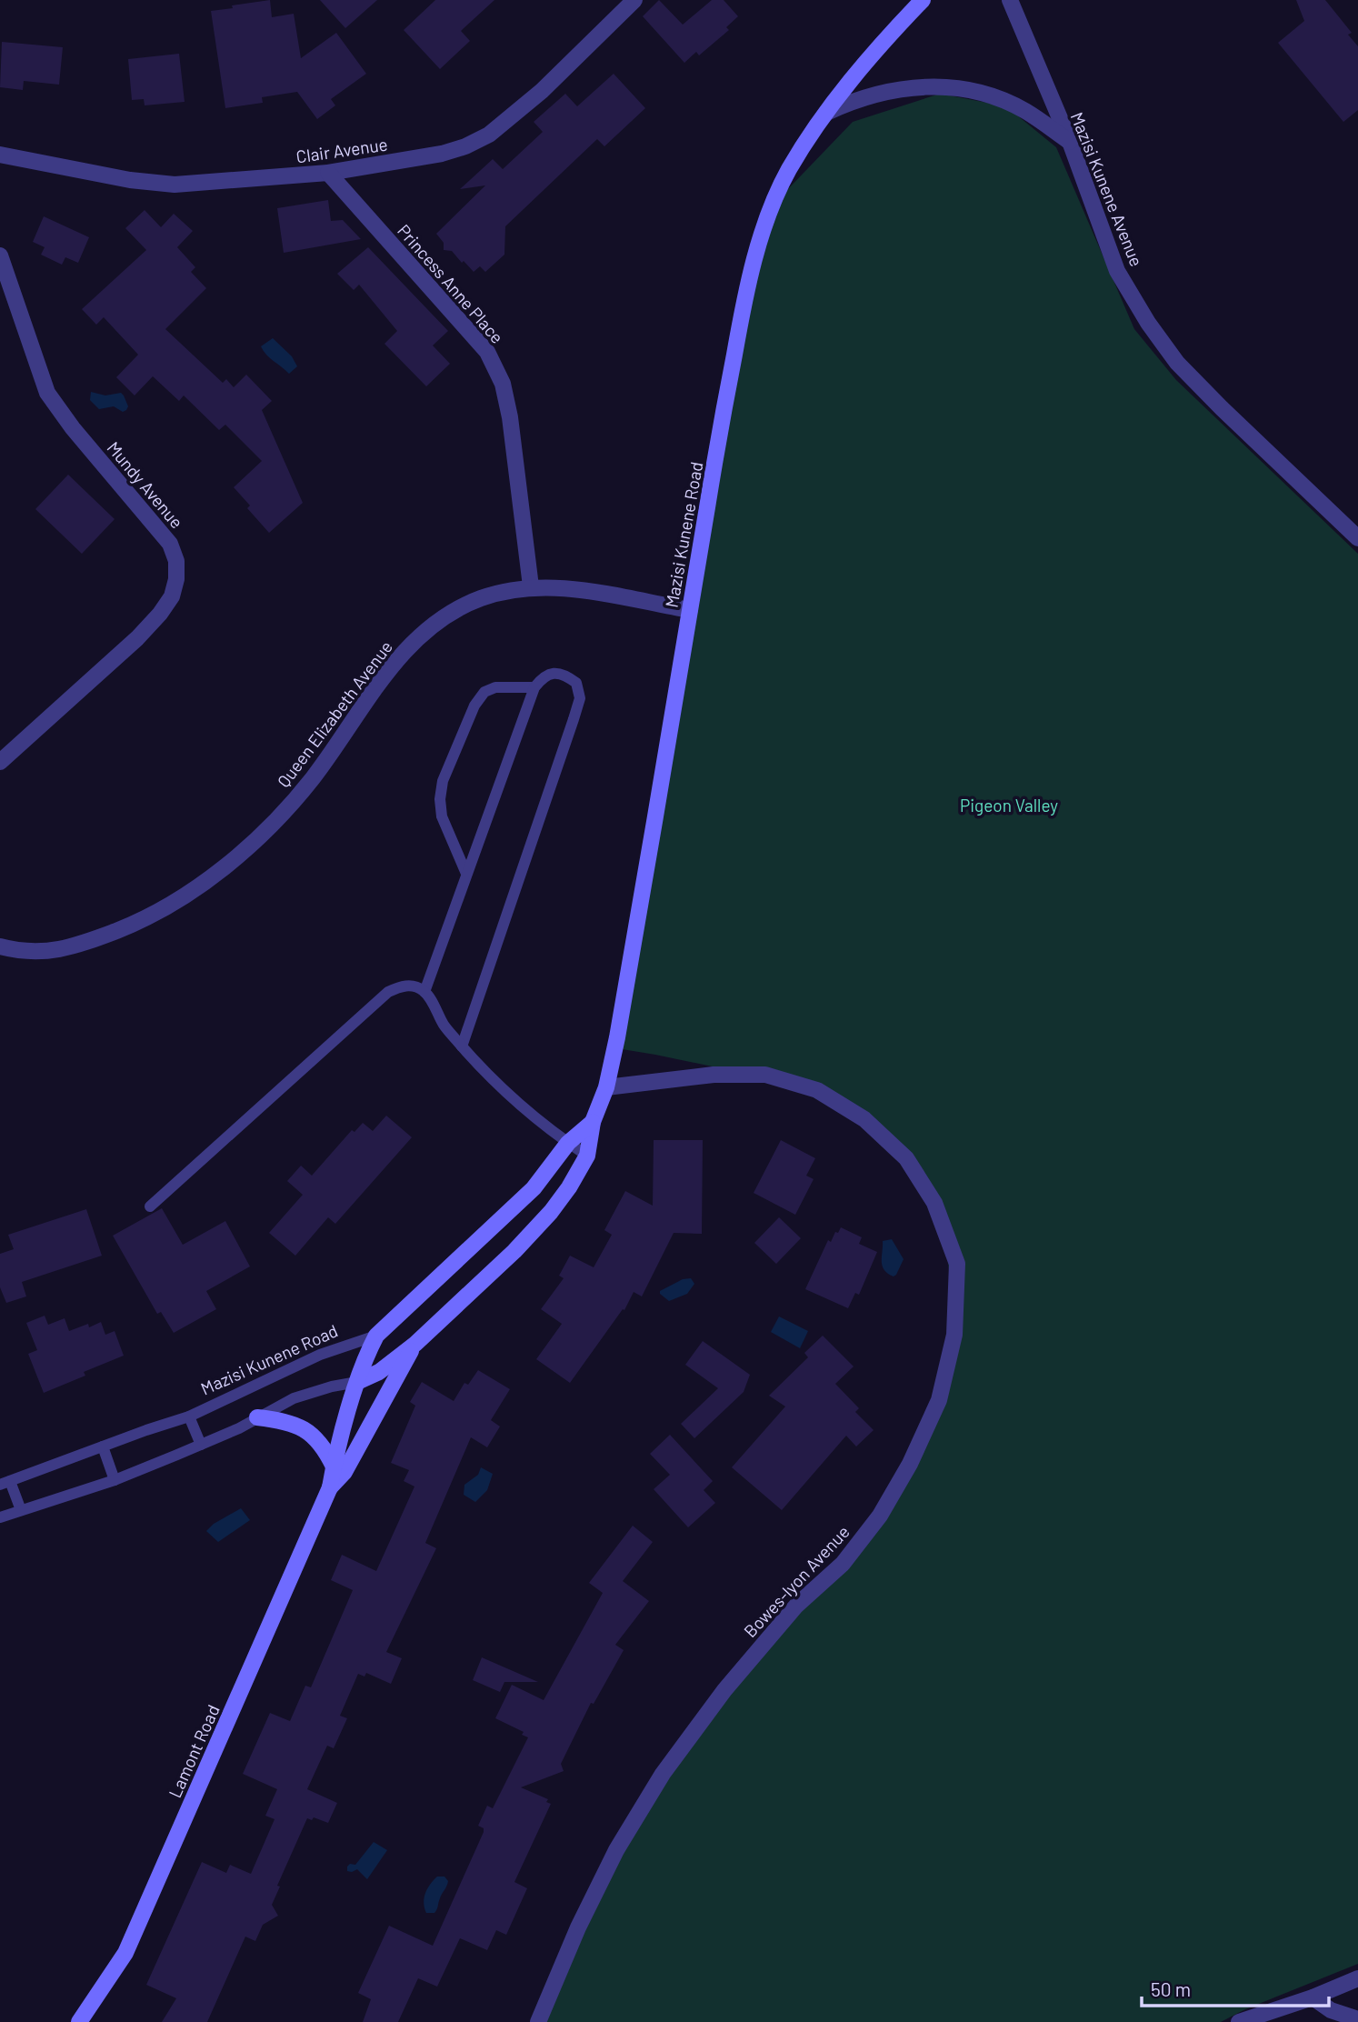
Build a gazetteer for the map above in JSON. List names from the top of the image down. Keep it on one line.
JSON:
{"streets":{"street":["Clair Avenue","Mazisi Kunene Avenue","Princess Anne Place","Mundy Avenue","Mazisi Kunene Road","Queen Elizabeth Avenue","Bowes-lyon Avenue","Lamont Road"]},"crossings":[["Clair Avenue","Princess Anne Place"],["Princess Anne Place","Queen Elizabeth Avenue"],["Mazisi Kunene Road","Queen Elizabeth Avenue"],["Mazisi Kunene Road","Bowes-lyon Avenue"],["Mazisi Kunene Road","Lamont Road"]],"parks":["Pigeon Valley"],"scale_bar":"50 m"}
